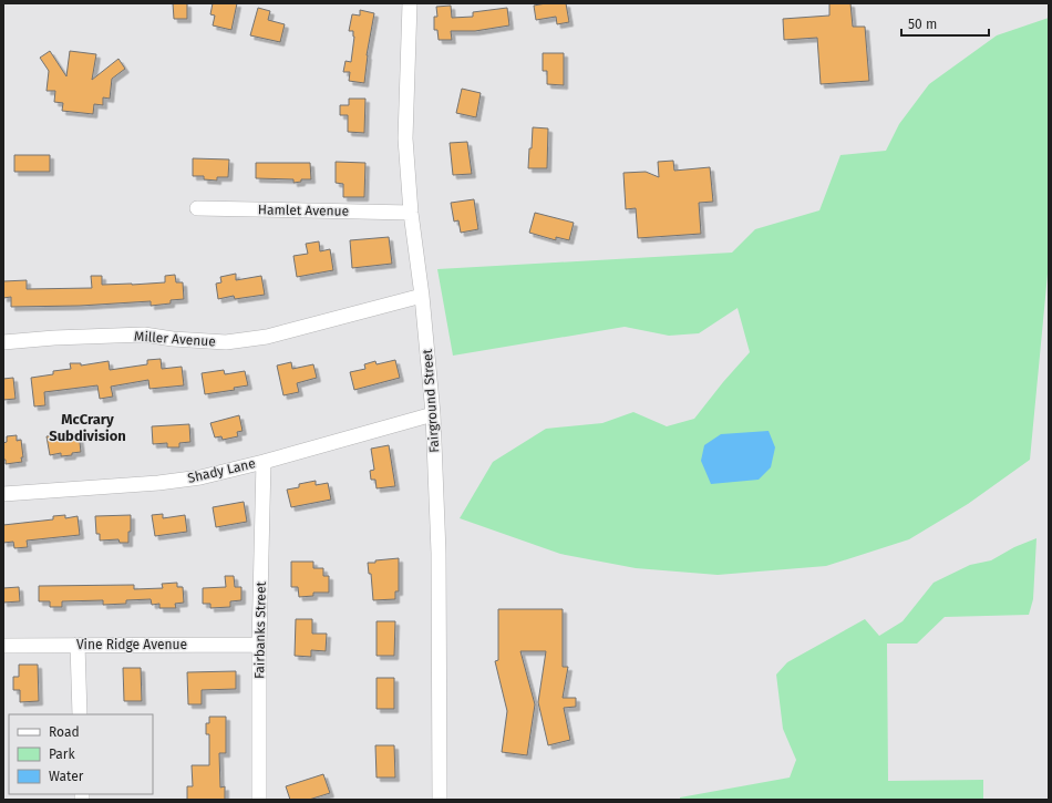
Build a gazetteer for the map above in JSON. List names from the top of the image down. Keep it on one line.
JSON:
{"streets":{"street":["Hamlet Avenue","Miller Avenue","Fairground Street","Shady Lane","Fairbanks Street","Vine Ridge Avenue"]},"crossings":[["Hamlet Avenue","Fairground Street"],["Miller Avenue","Fairground Street"],["Fairground Street","Shady Lane"],["Shady Lane","Fairbanks Street"],["Fairbanks Street","Vine Ridge Avenue"]],"districts":["McCrary Subdivision"],"legend":["Road","Park","Water"],"scale_bar":"50 m"}
